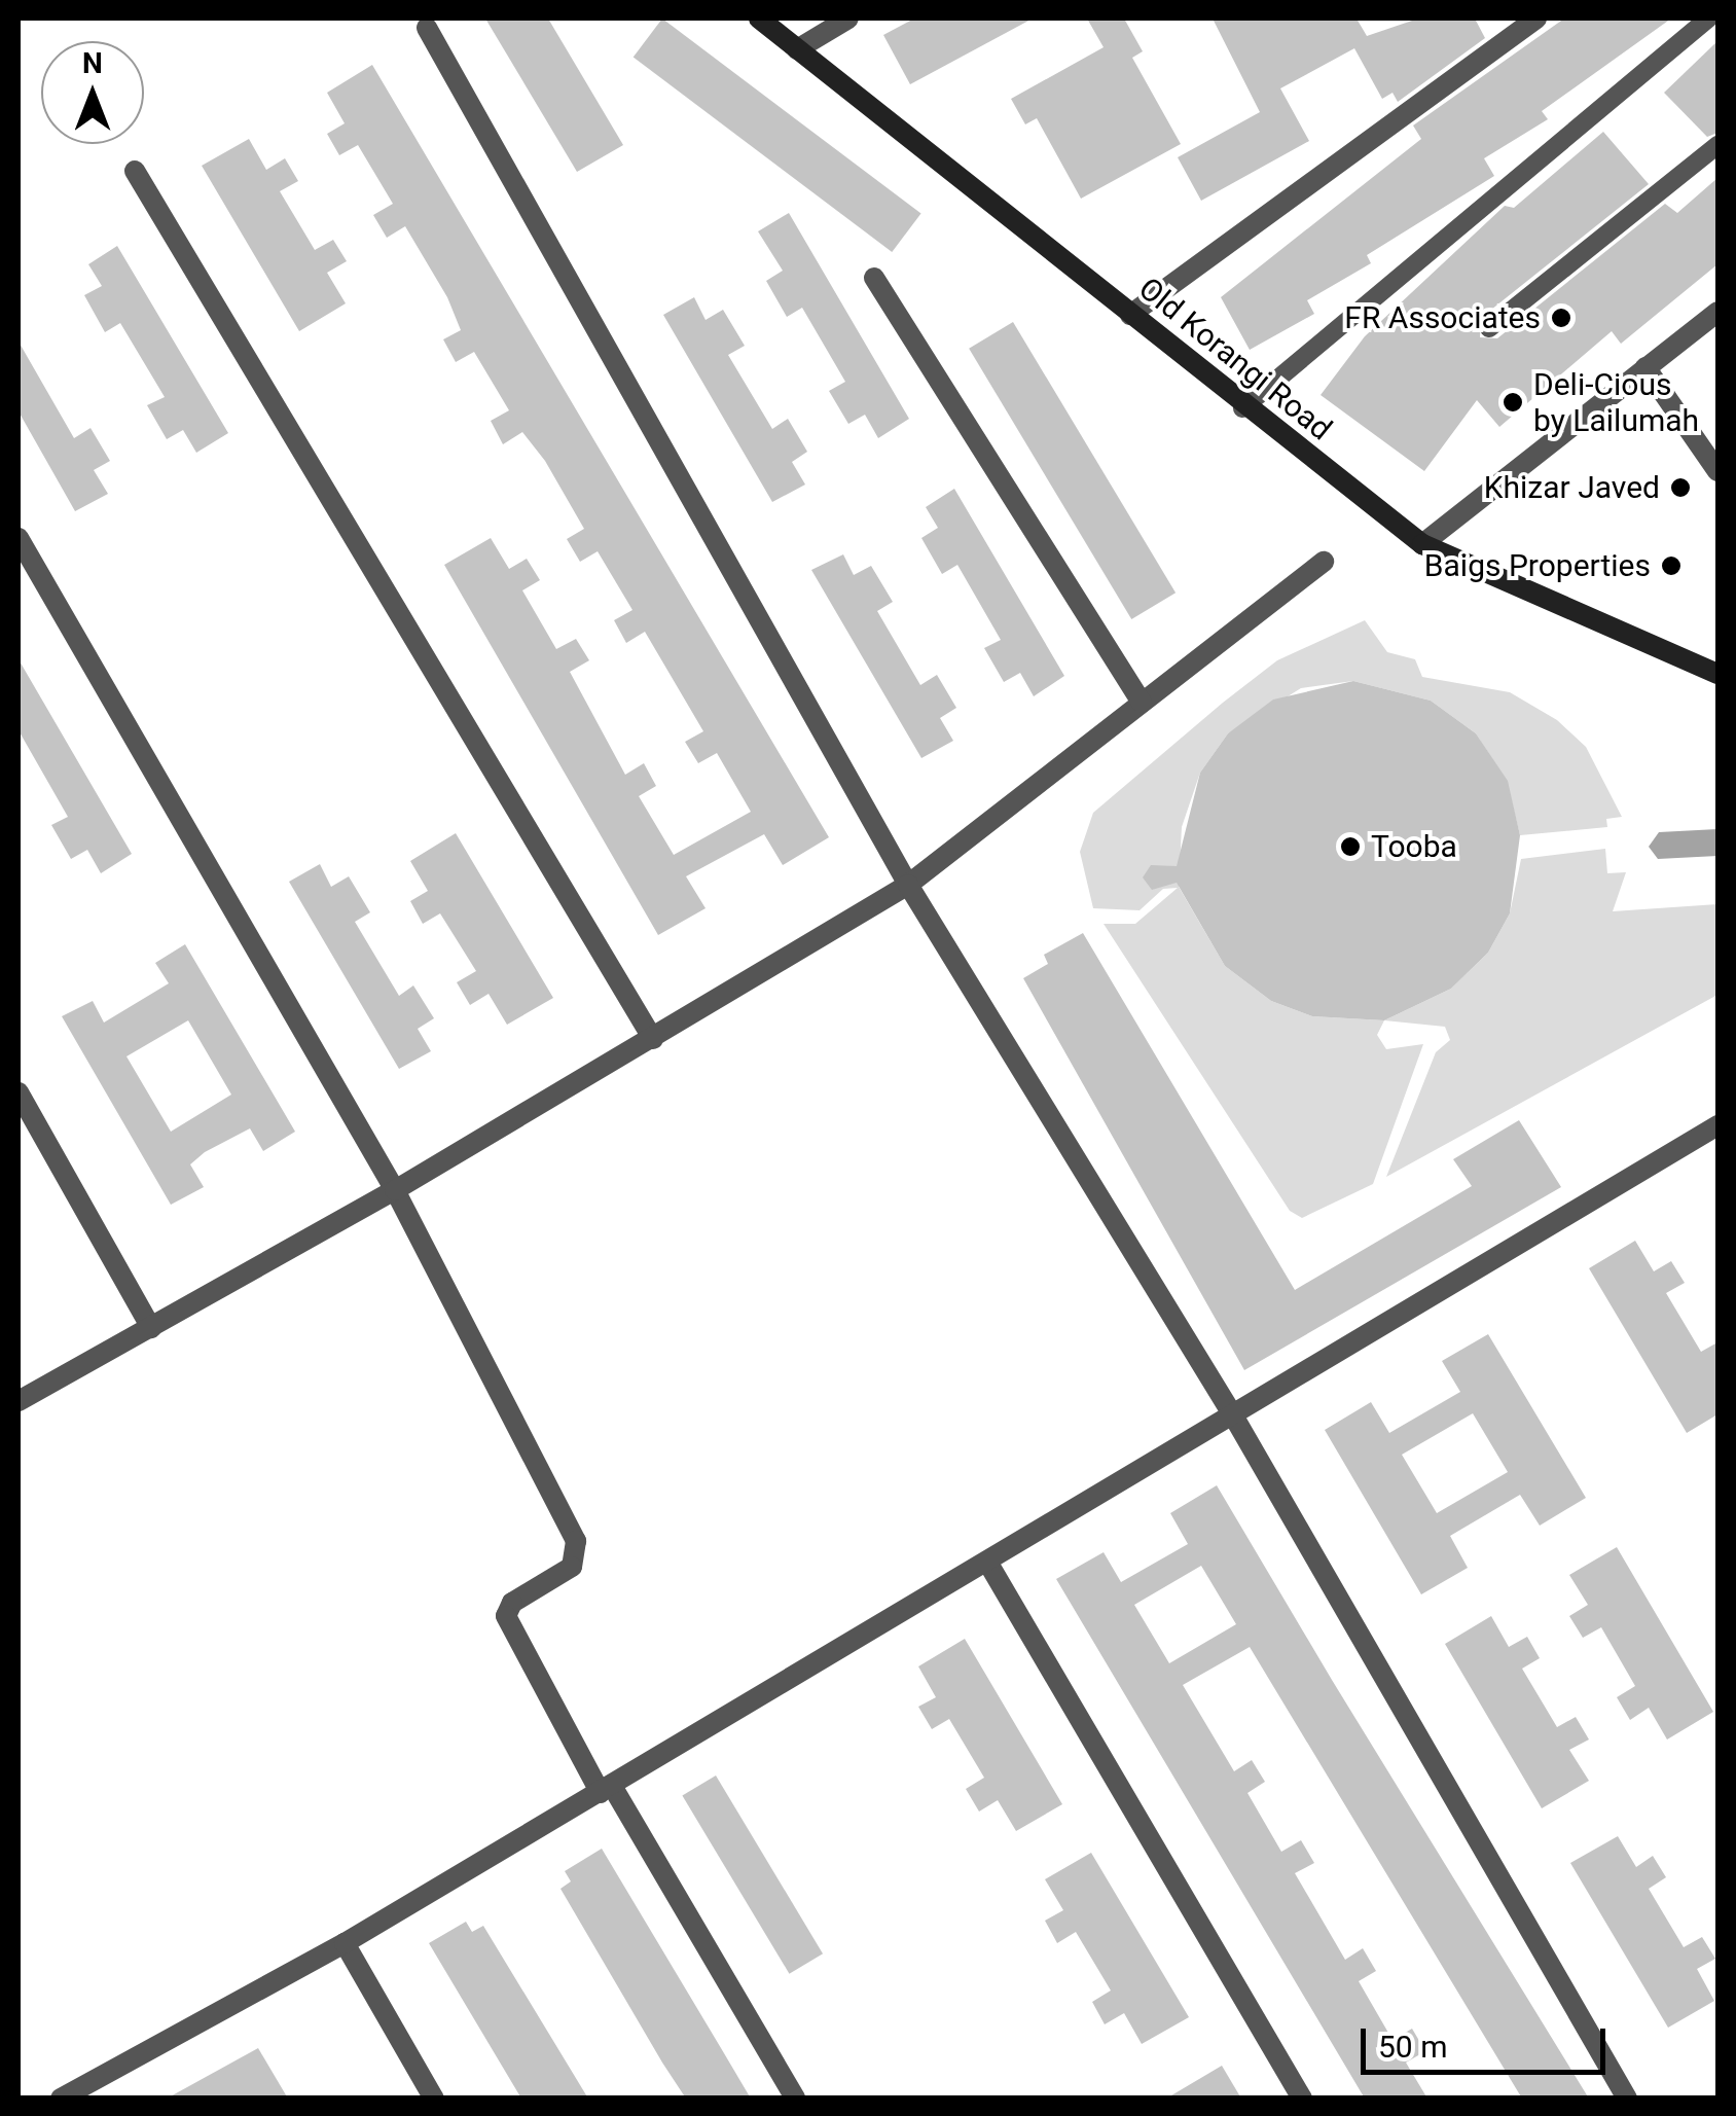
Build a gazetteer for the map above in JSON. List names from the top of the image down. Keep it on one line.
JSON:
{"streets":{"street":["Old Korangi Road"]},"places":["FR Associates","Deli-Cious by Lailumah","Khizar Javed","Baigs Properties","Tooba"],"scale_bar":"50 m","north":"top"}
